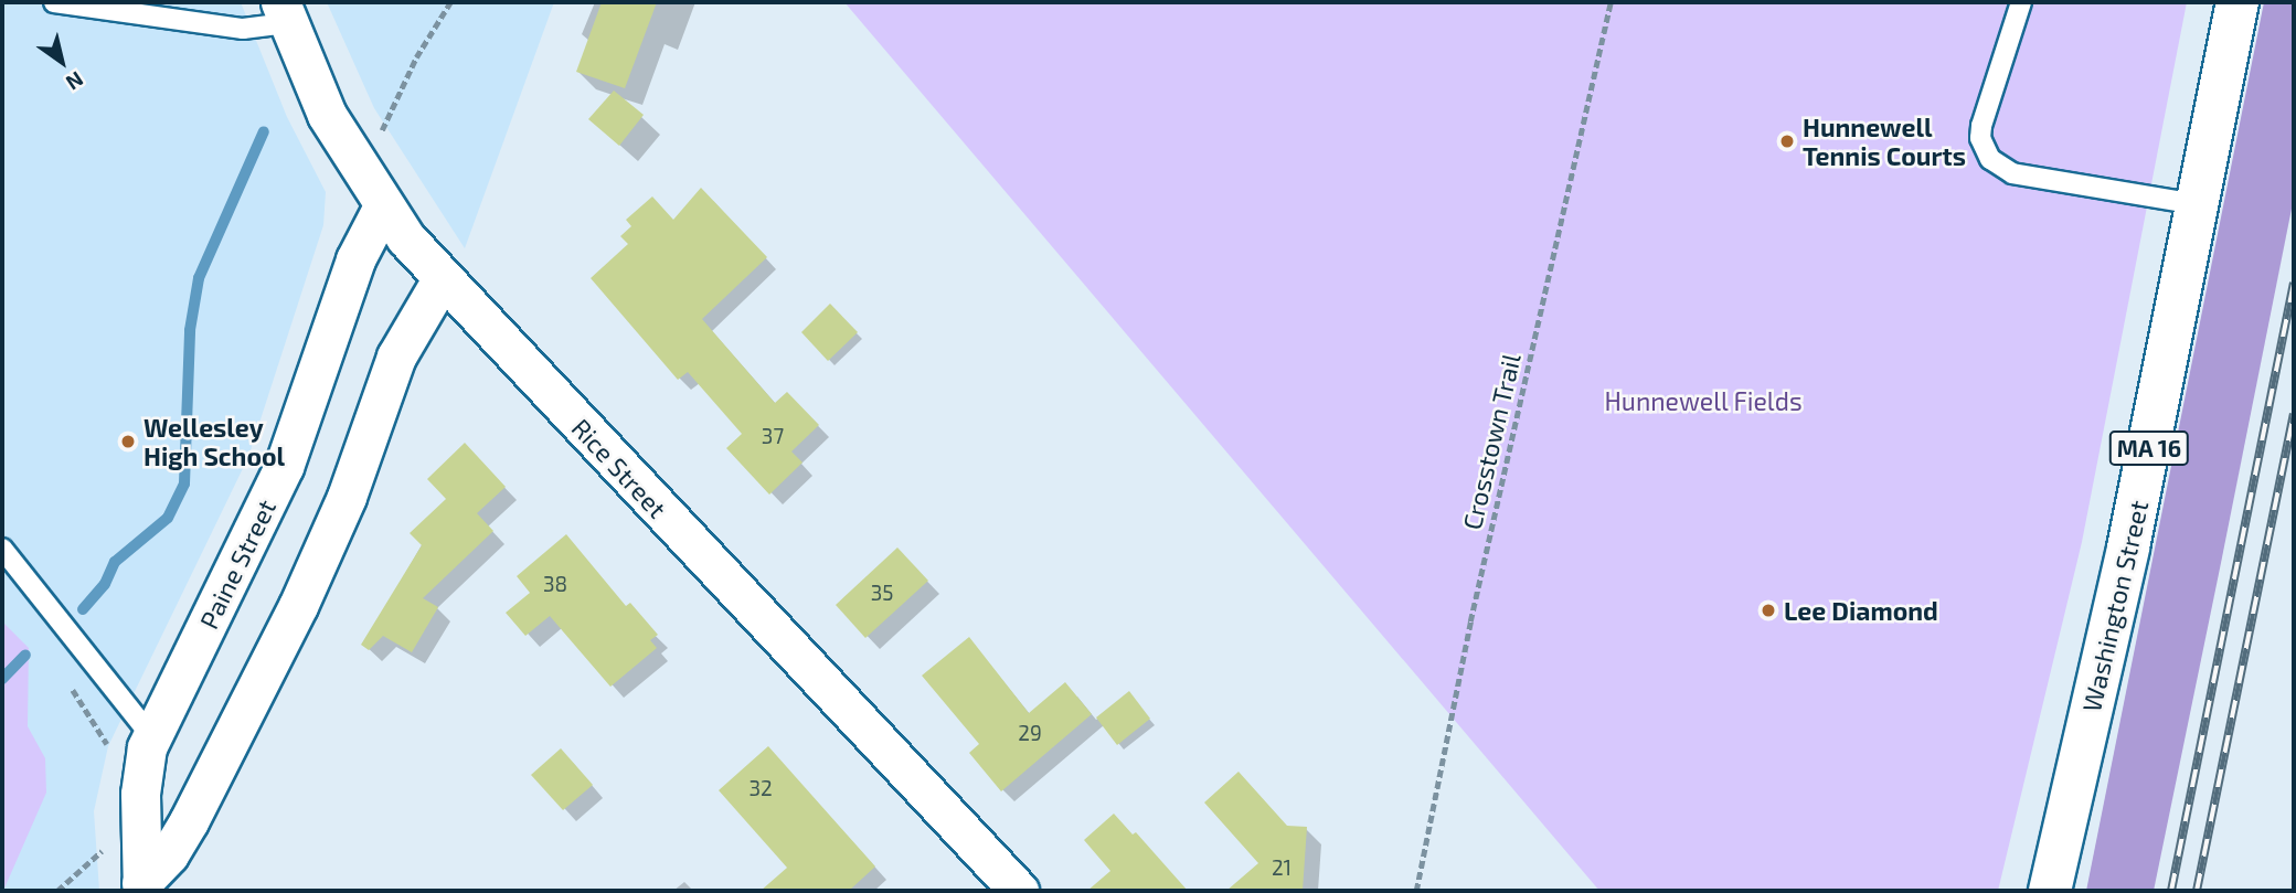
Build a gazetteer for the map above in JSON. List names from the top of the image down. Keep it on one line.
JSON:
{"streets":{"main road":["MA 16","Washington Street"],"street":["Rice Street","Paine Street"],"path":["Crosstown Trail"]},"crossings":[["Rice Street","Paine Street"]],"parks":["Hunnewell Fields"],"places":["Hunnewell Tennis Courts","Wellesley High School","Lee Diamond"],"house_numbers":["37","38","35","29","32","21"],"north":"bottom right"}
